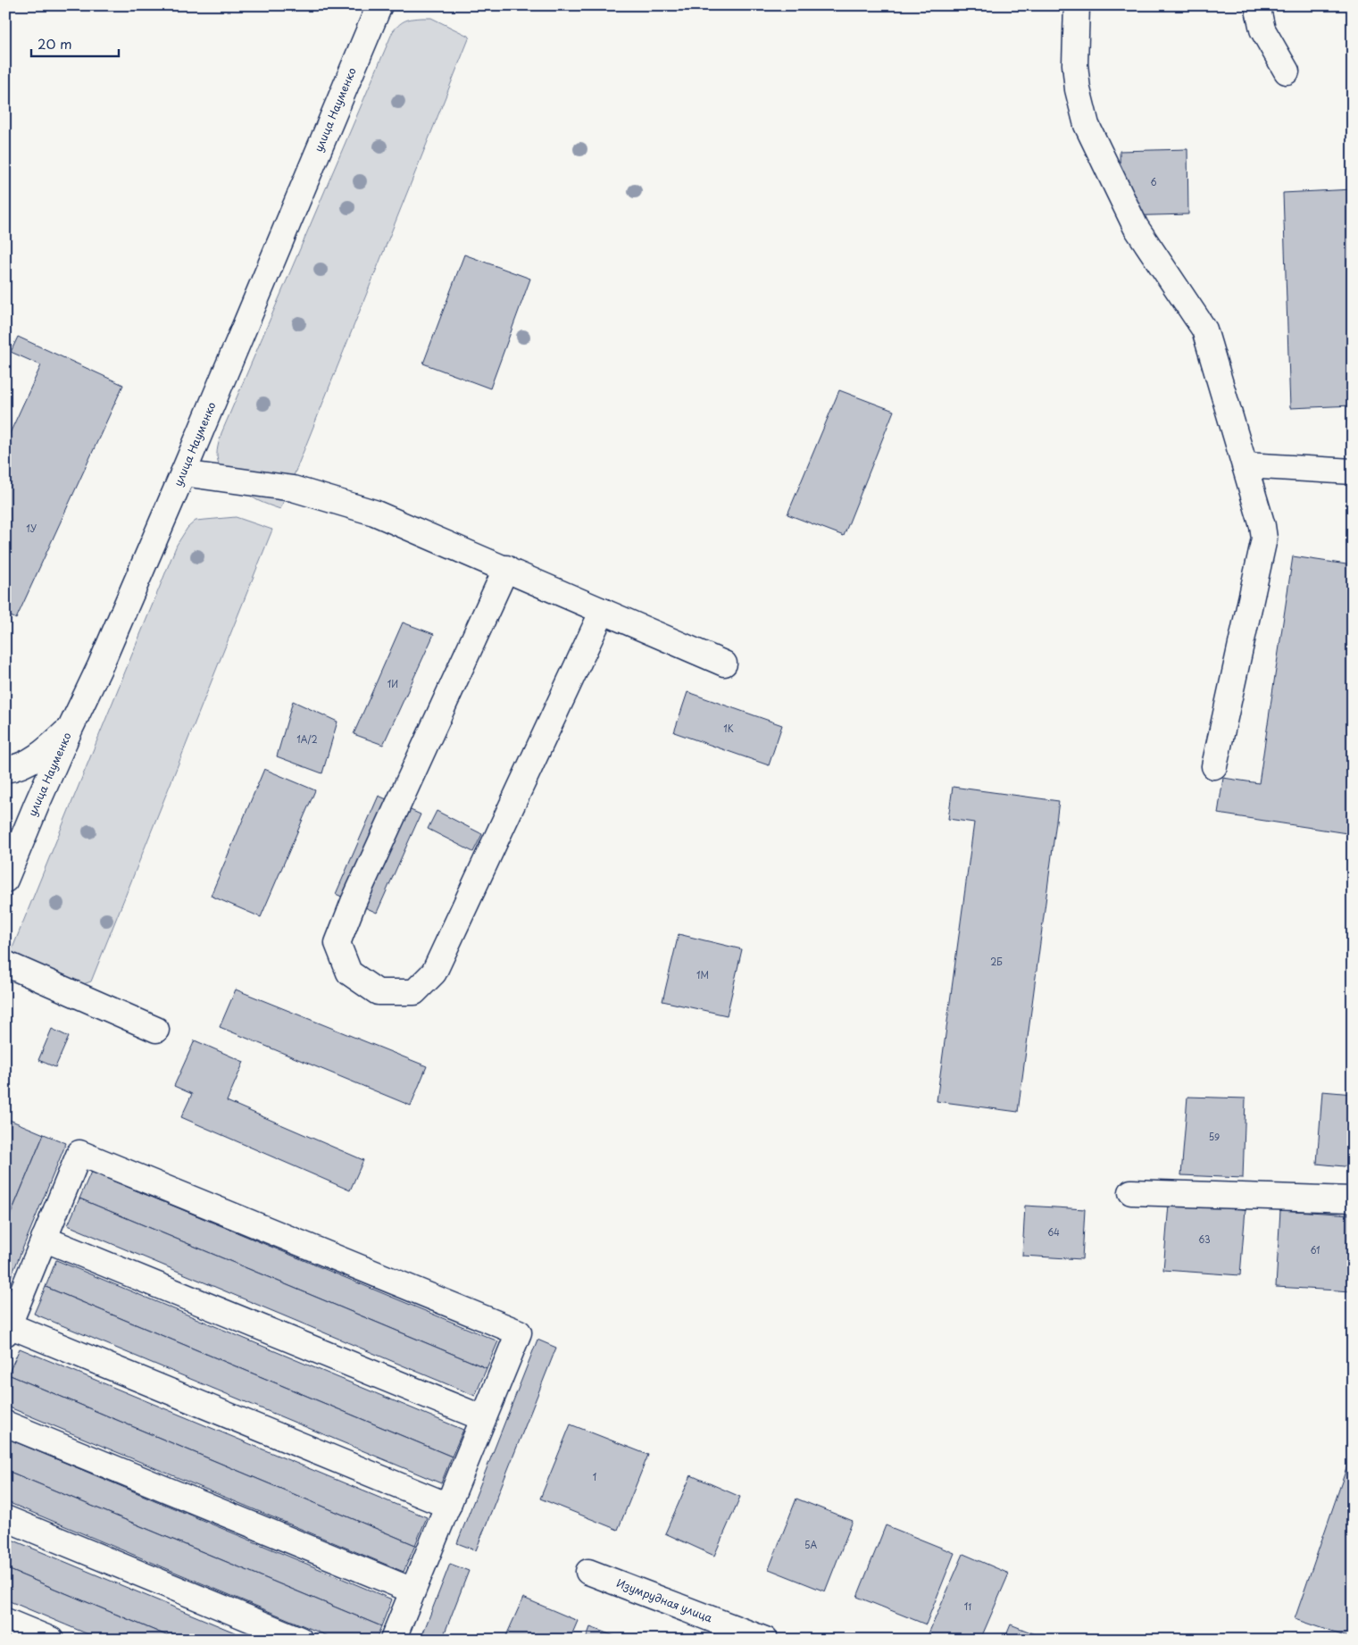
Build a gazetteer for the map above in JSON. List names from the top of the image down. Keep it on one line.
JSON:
{"streets":{"main road":["улица Науменко","Изумрудная улица"]},"house_numbers":["6","1У","1И","1К","1А/2","2Б","1М","59","64","63","61","1","5А","11"],"scale_bar":"20 m"}
